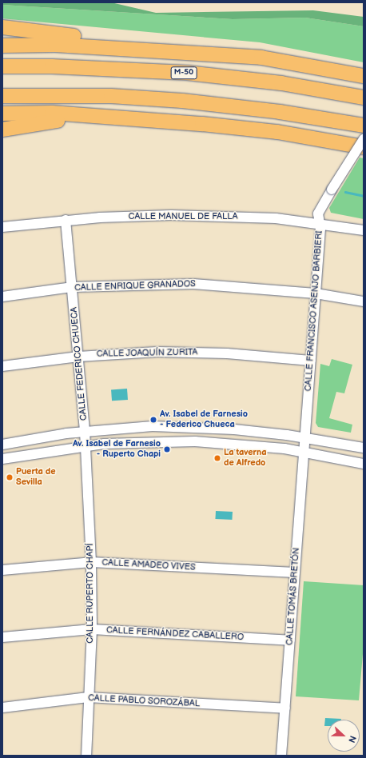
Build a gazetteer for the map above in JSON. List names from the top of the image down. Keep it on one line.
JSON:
{"streets":{"highway":["M-50"],"street":["CALLE MANUEL DE FALLA","CALLE ENRIQUE GRANADOS","CALLE FRANCISCO ASENJO BARBIERI","CALLE JOAQUÍN ZURITA","CALLE FEDERICO CHUECA","CALLE AMADEO VIVES","CALLE RUPERTO CHAPÍ","CALLE TOMÁS BRETÓN","CALLE FERNÁNDEZ CABALLERO","CALLE PABLO SOROZÁBAL"]},"crossings":[["CALLE MANUEL DE FALLA","CALLE FRANCISCO ASENJO BARBIERI"],["CALLE MANUEL DE FALLA","CALLE FEDERICO CHUECA"],["CALLE ENRIQUE GRANADOS","CALLE FRANCISCO ASENJO BARBIERI"],["CALLE ENRIQUE GRANADOS","CALLE FEDERICO CHUECA"],["CALLE FRANCISCO ASENJO BARBIERI","CALLE JOAQUÍN ZURITA"],["CALLE FRANCISCO ASENJO BARBIERI","CALLE TOMÁS BRETÓN"],["CALLE JOAQUÍN ZURITA","CALLE FEDERICO CHUECA"],["CALLE FEDERICO CHUECA","CALLE RUPERTO CHAPÍ"],["CALLE AMADEO VIVES","CALLE RUPERTO CHAPÍ"],["CALLE AMADEO VIVES","CALLE TOMÁS BRETÓN"],["CALLE RUPERTO CHAPÍ","CALLE FERNÁNDEZ CABALLERO"],["CALLE RUPERTO CHAPÍ","CALLE PABLO SOROZÁBAL"],["CALLE TOMÁS BRETÓN","CALLE FERNÁNDEZ CABALLERO"],["CALLE TOMÁS BRETÓN","CALLE PABLO SOROZÁBAL"]],"places":["Av. Isabel de Farnesio - Federico Chueca","Av. Isabel de Farnesio - Ruperto Chapi","La taverna de Alfredo","Puerta de Sevilla"],"north":"right"}
